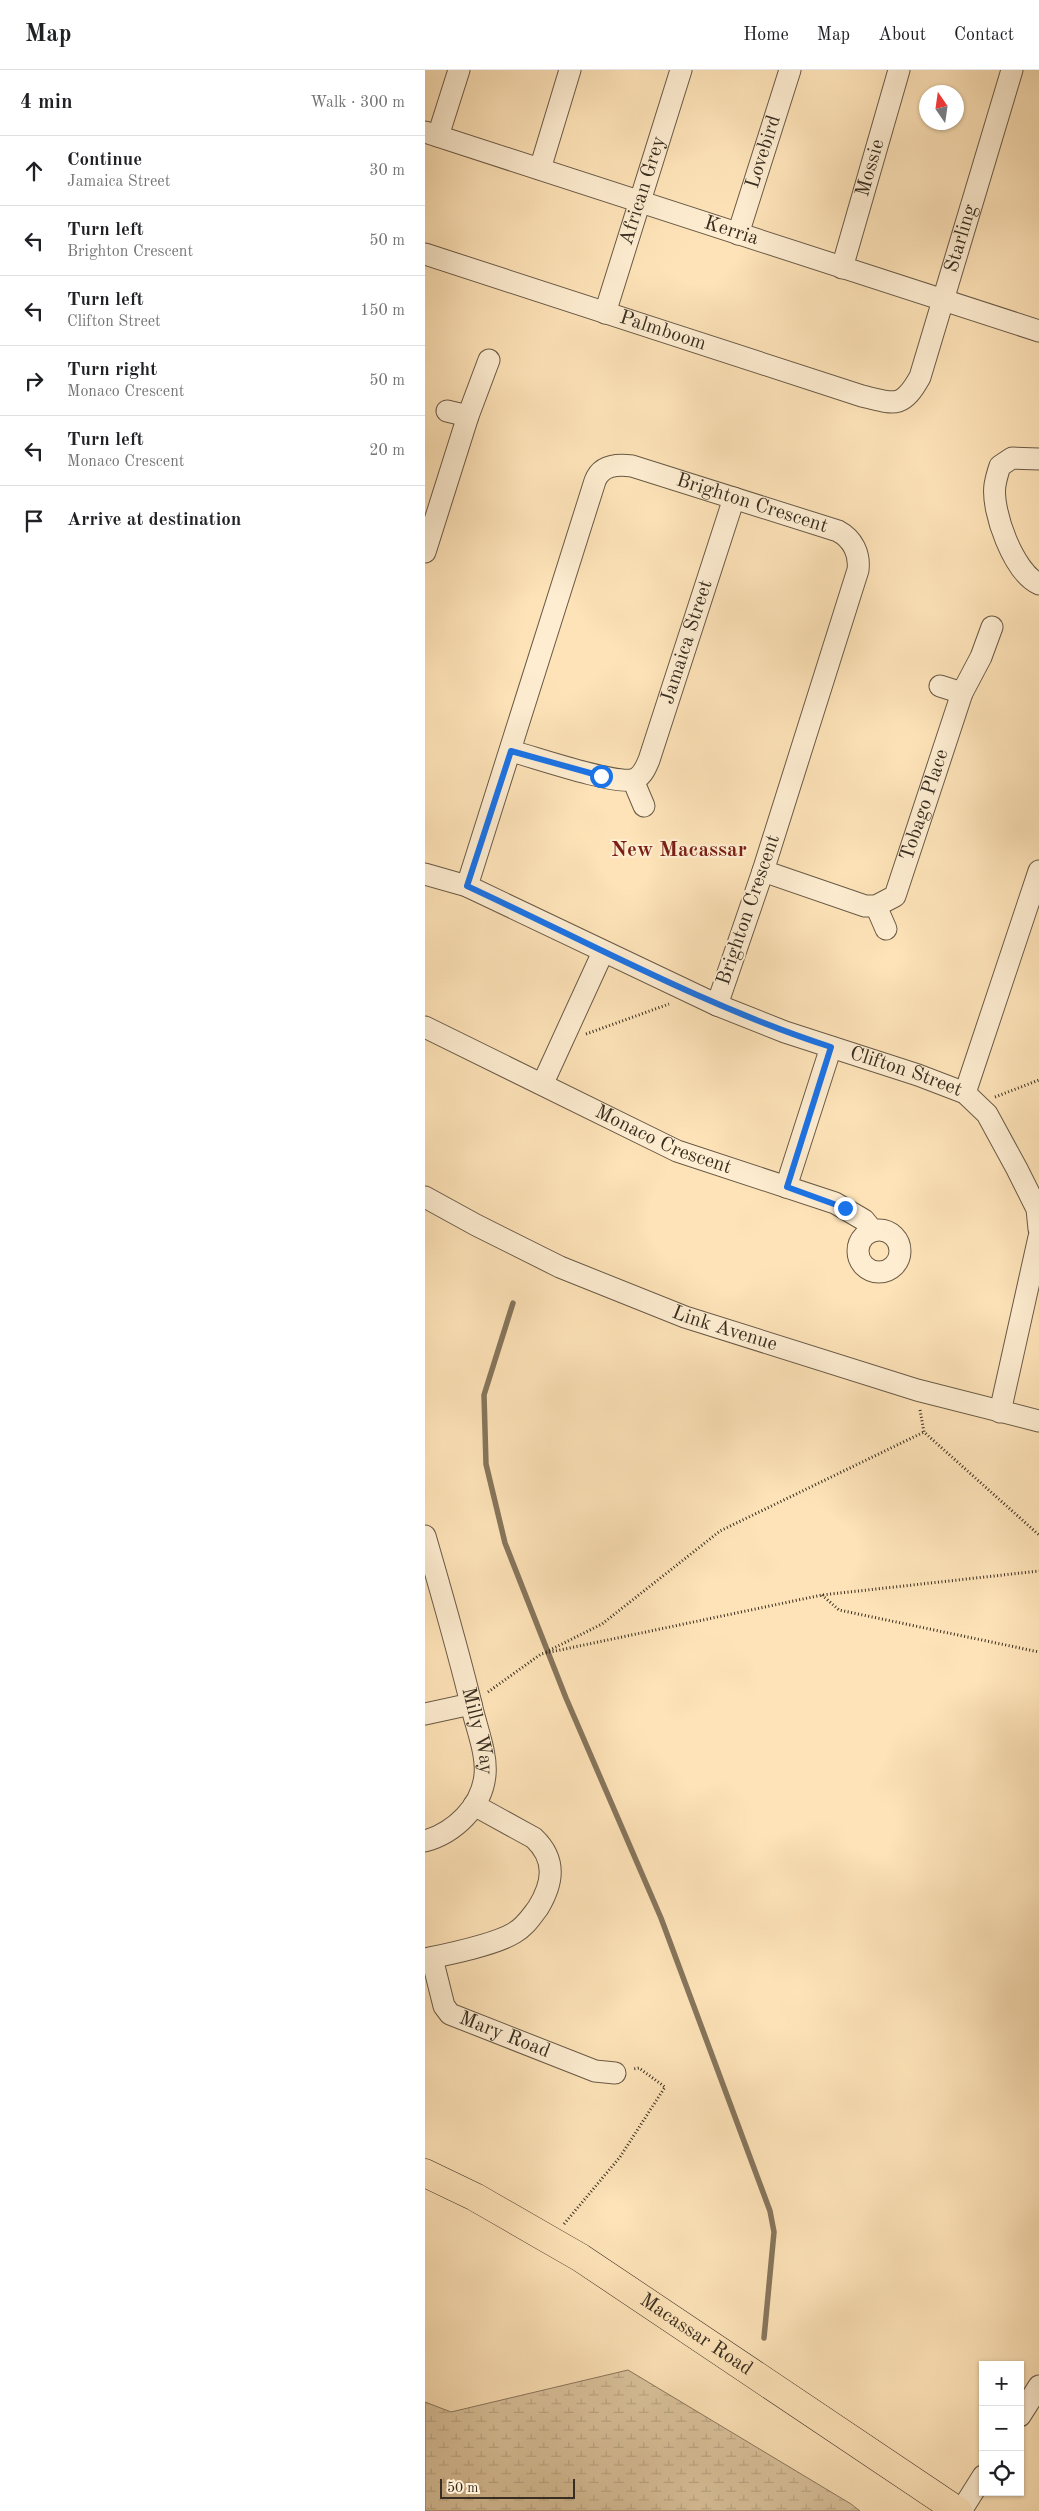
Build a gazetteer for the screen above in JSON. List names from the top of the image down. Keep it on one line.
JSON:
{"streets":{"main road":["Macassar Road"],"street":["Lovebird","Mossie","African Grey","Kerria","Starling","Palmboom","Brighton Crescent","Jamaica Street","Tobago Place","Clifton Street","Monaco Crescent","Link Avenue","Milly Way","Mary Road"]},"crossings":[["Lovebird","Kerria"],["Mossie","Kerria"],["African Grey","Kerria"],["African Grey","Palmboom"],["Kerria","Starling"],["Starling","Palmboom"],["Brighton Crescent","Jamaica Street"],["Brighton Crescent","Clifton Street"],["Milly Way","Mary Road"]],"districts":["New Macassar"],"scale_bar":"50 m","north":"top","page":{"header":"Map","nav":["Home","Map","About","Contact"],"heading":["4 min","Walk · 300 m"],"list":[["Continue","Jamaica Street","30 m"],["Turn left","Brighton Crescent","50 m"],["Turn left","Clifton Street","150 m"],["Turn right","Monaco Crescent","50 m"],["Turn left","Monaco Crescent","20 m"],"Arrive at destination"],"map_buttons":["+","−"],"scale":"50 m"}}
